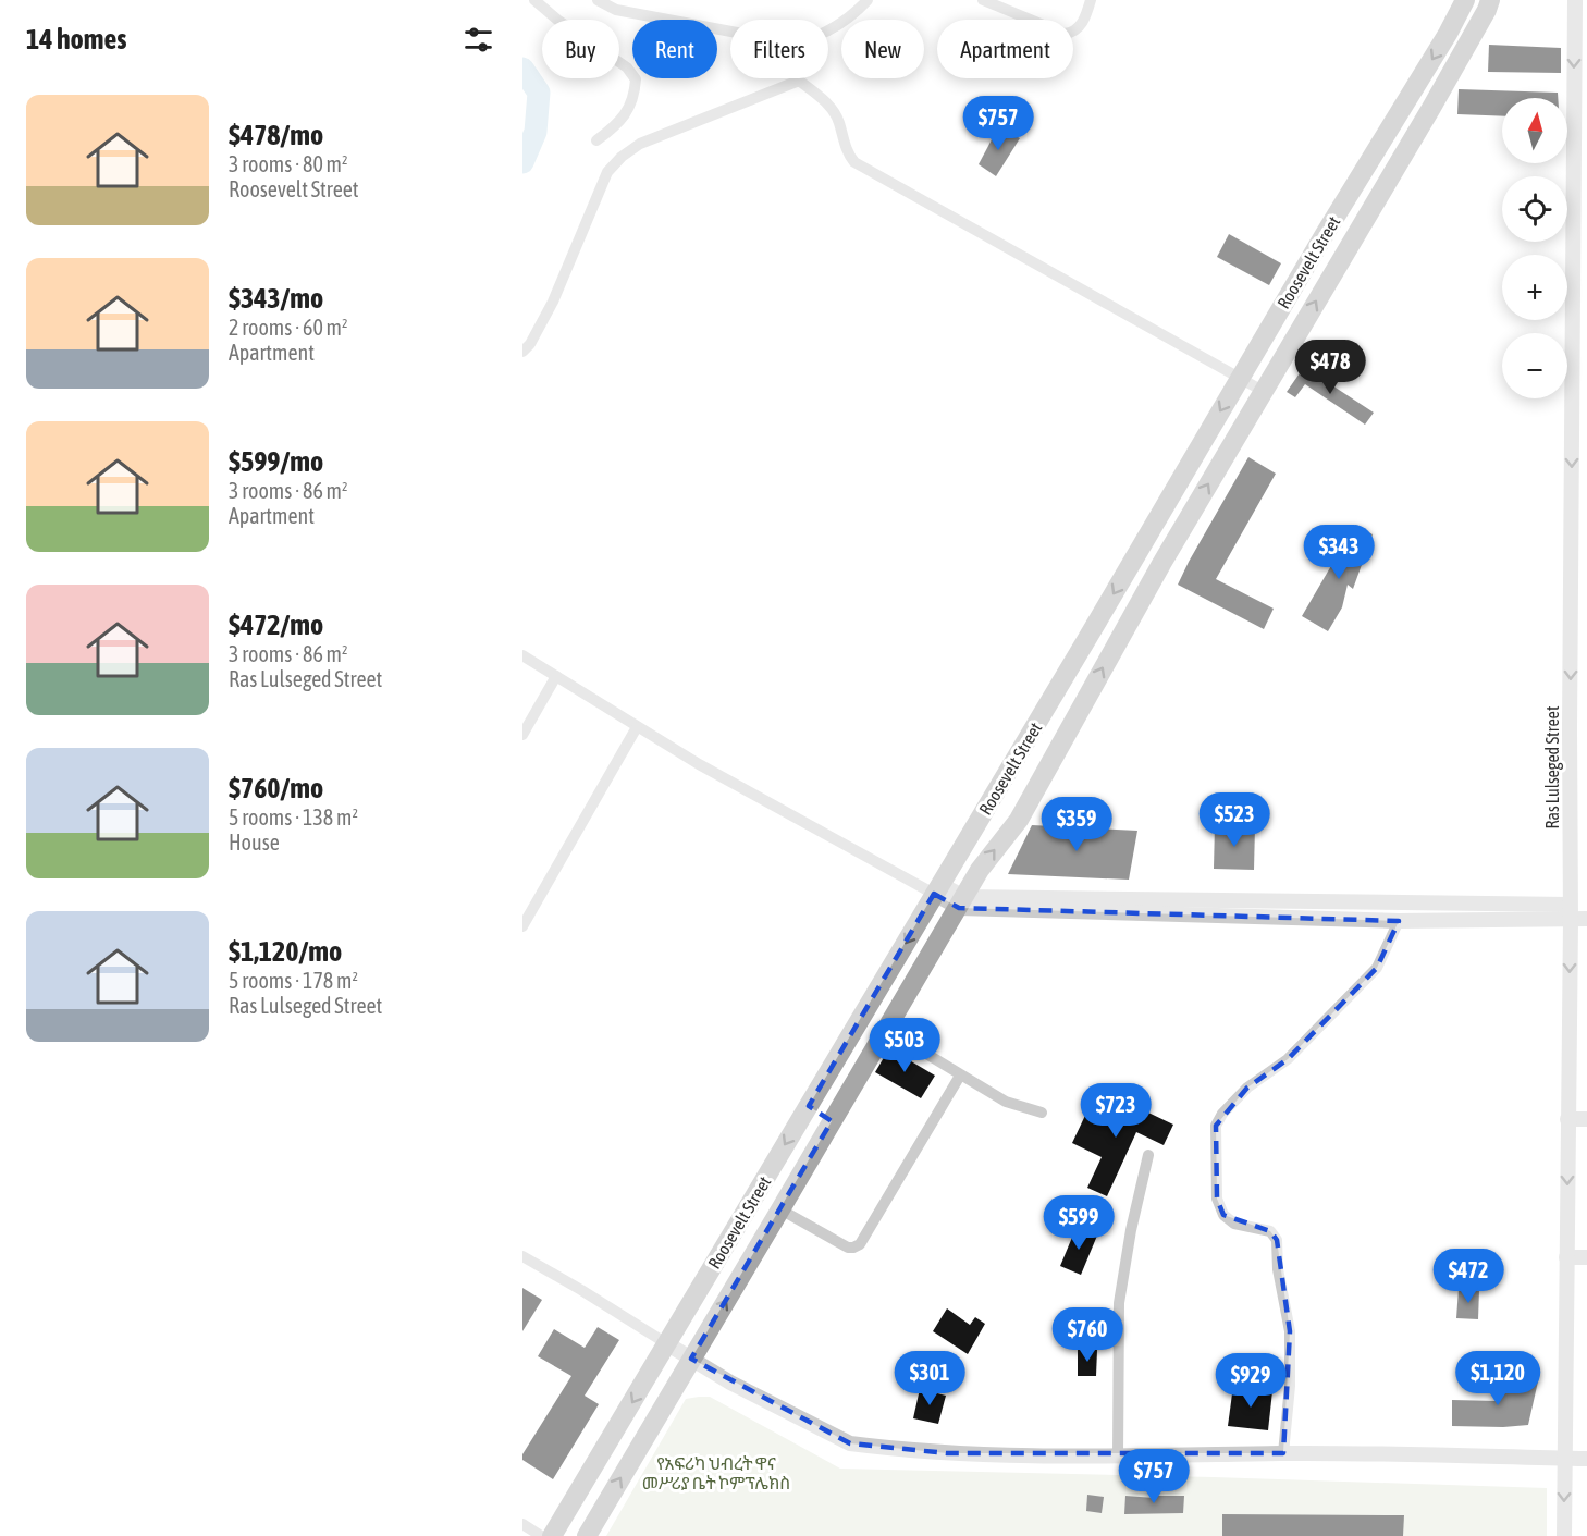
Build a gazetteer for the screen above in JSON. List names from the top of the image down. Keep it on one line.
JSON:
{"streets":{"main road":["Roosevelt Street"],"street":["Ras Lulseged Street"]},"one_way":["Ras Lulseged Street"],"parks":["የአፍሪካ ህብረት ዋና መሥሪያ ቤት ኮምፕሌክስ"],"north":"top","page":{"heading":"14 homes","chip":["Buy","Rent","Filters","New","Apartment"],"list":[{"name":"$478/mo","note":"3 rooms · 80 m² · Roosevelt Street"},{"name":"$343/mo","note":"2 rooms · 60 m² · Apartment"},{"name":"$599/mo","note":"3 rooms · 86 m² · Apartment"},{"name":"$472/mo","note":"3 rooms · 86 m² · Ras Lulseged Street"},{"name":"$760/mo","note":"5 rooms · 138 m² · House"},{"name":"$1,120/mo","note":"5 rooms · 178 m² · Ras Lulseged Street"}],"price":["$757","$478","$343","$523","$359","$503","$723","$599","$472","$760","$301","$1,120","$929","$757"],"map_buttons":["+","−"]}}
